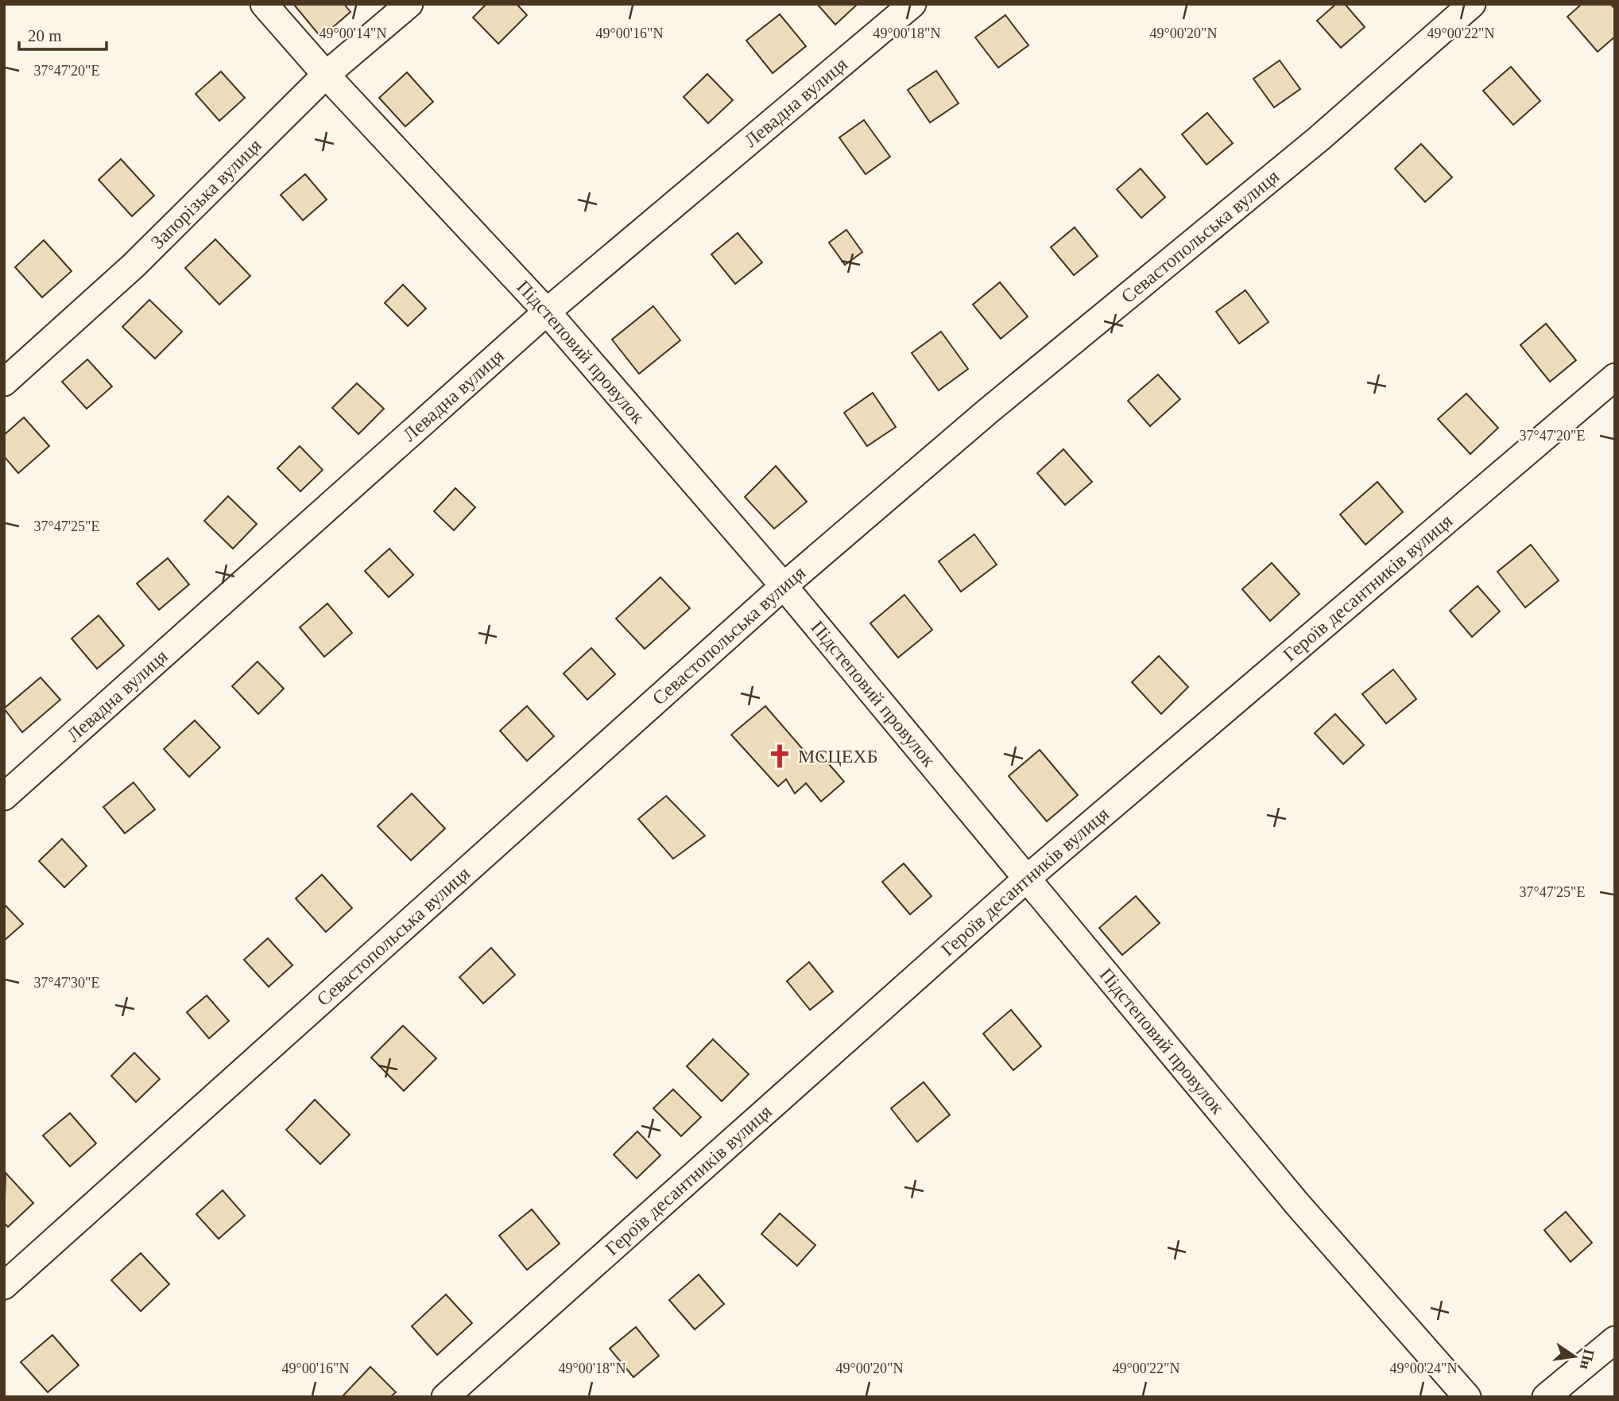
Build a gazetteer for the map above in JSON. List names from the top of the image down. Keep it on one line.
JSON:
{"streets":{"street":["Левадна вулиця","Запорізька вулиця","Севастопольська вулиця","Підстеповий провулок","Героїв десантників вулиця"]},"crossings":[["Левадна вулиця","Підстеповий провулок"],["Запорізька вулиця","Підстеповий провулок"],["Севастопольська вулиця","Підстеповий провулок"],["Підстеповий провулок","Героїв десантників вулиця"]],"places":{"church":["МСЦЕХБ"]},"scale_bar":"20 m","north":"right","coordinates":["49°00'14\"N","49°00'16\"N","49°00'18\"N","49°00'20\"N","49°00'22\"N","37°47'20\"E","37°47'25\"E","37°47'30\"E","49°00'24\"N"]}
